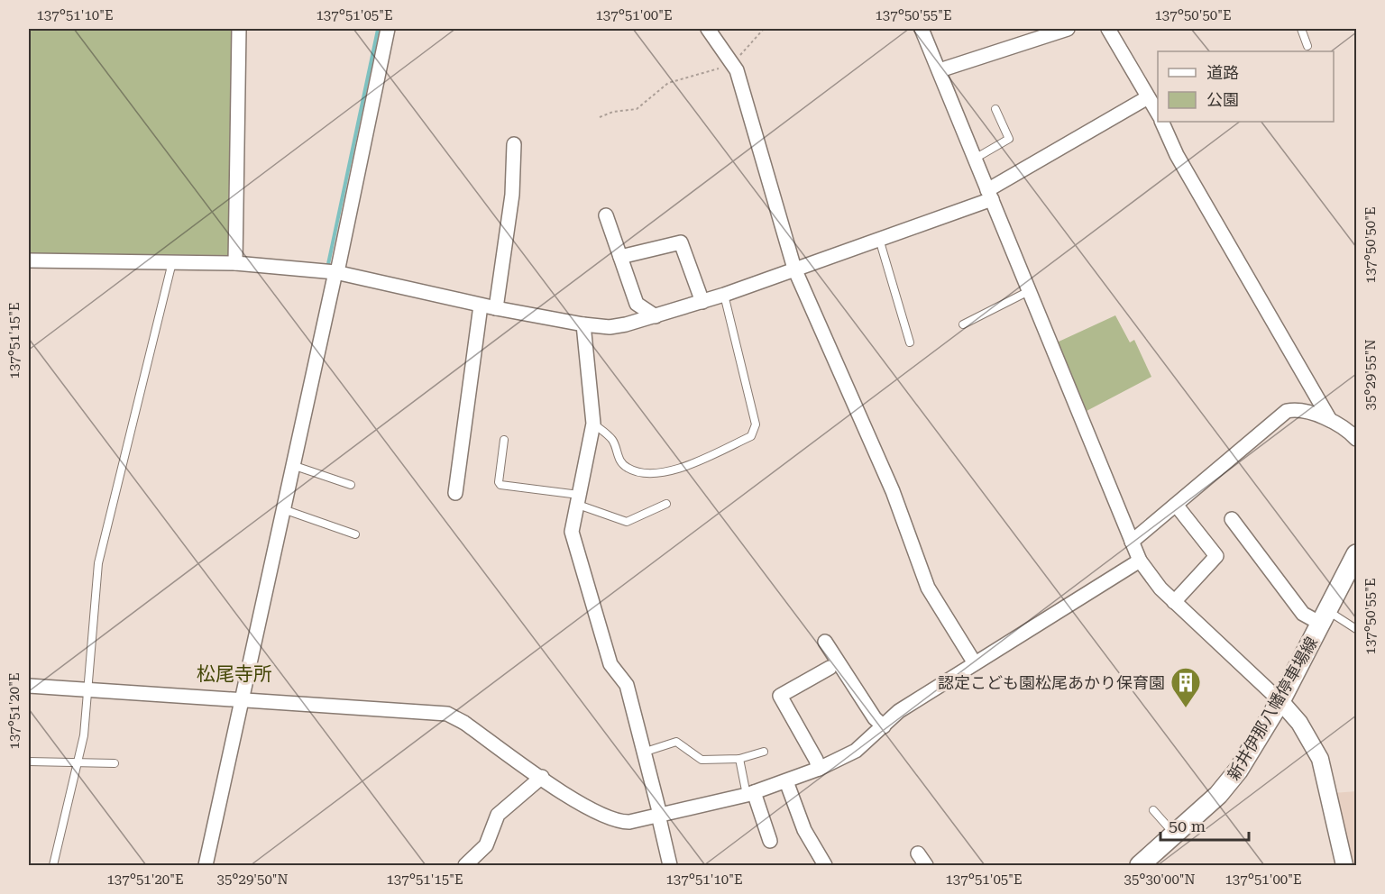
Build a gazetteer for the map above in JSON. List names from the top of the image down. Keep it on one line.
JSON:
{"streets":{"main road":["新井伊那八幡停車場線"]},"districts":["松尾寺所"],"places":{"building":["認定こども園松尾あかり保育園"]},"legend":["道路","公園"],"scale_bar":"50 m","coordinates":["137°51'10\"E","137°51'05\"E","137°51'00\"E","137°50'55\"E","137°50'50\"E","137°51'15\"E","35°29'55\"N","137°51'20\"E","35°29'50\"N","35°30'00\"N"]}
